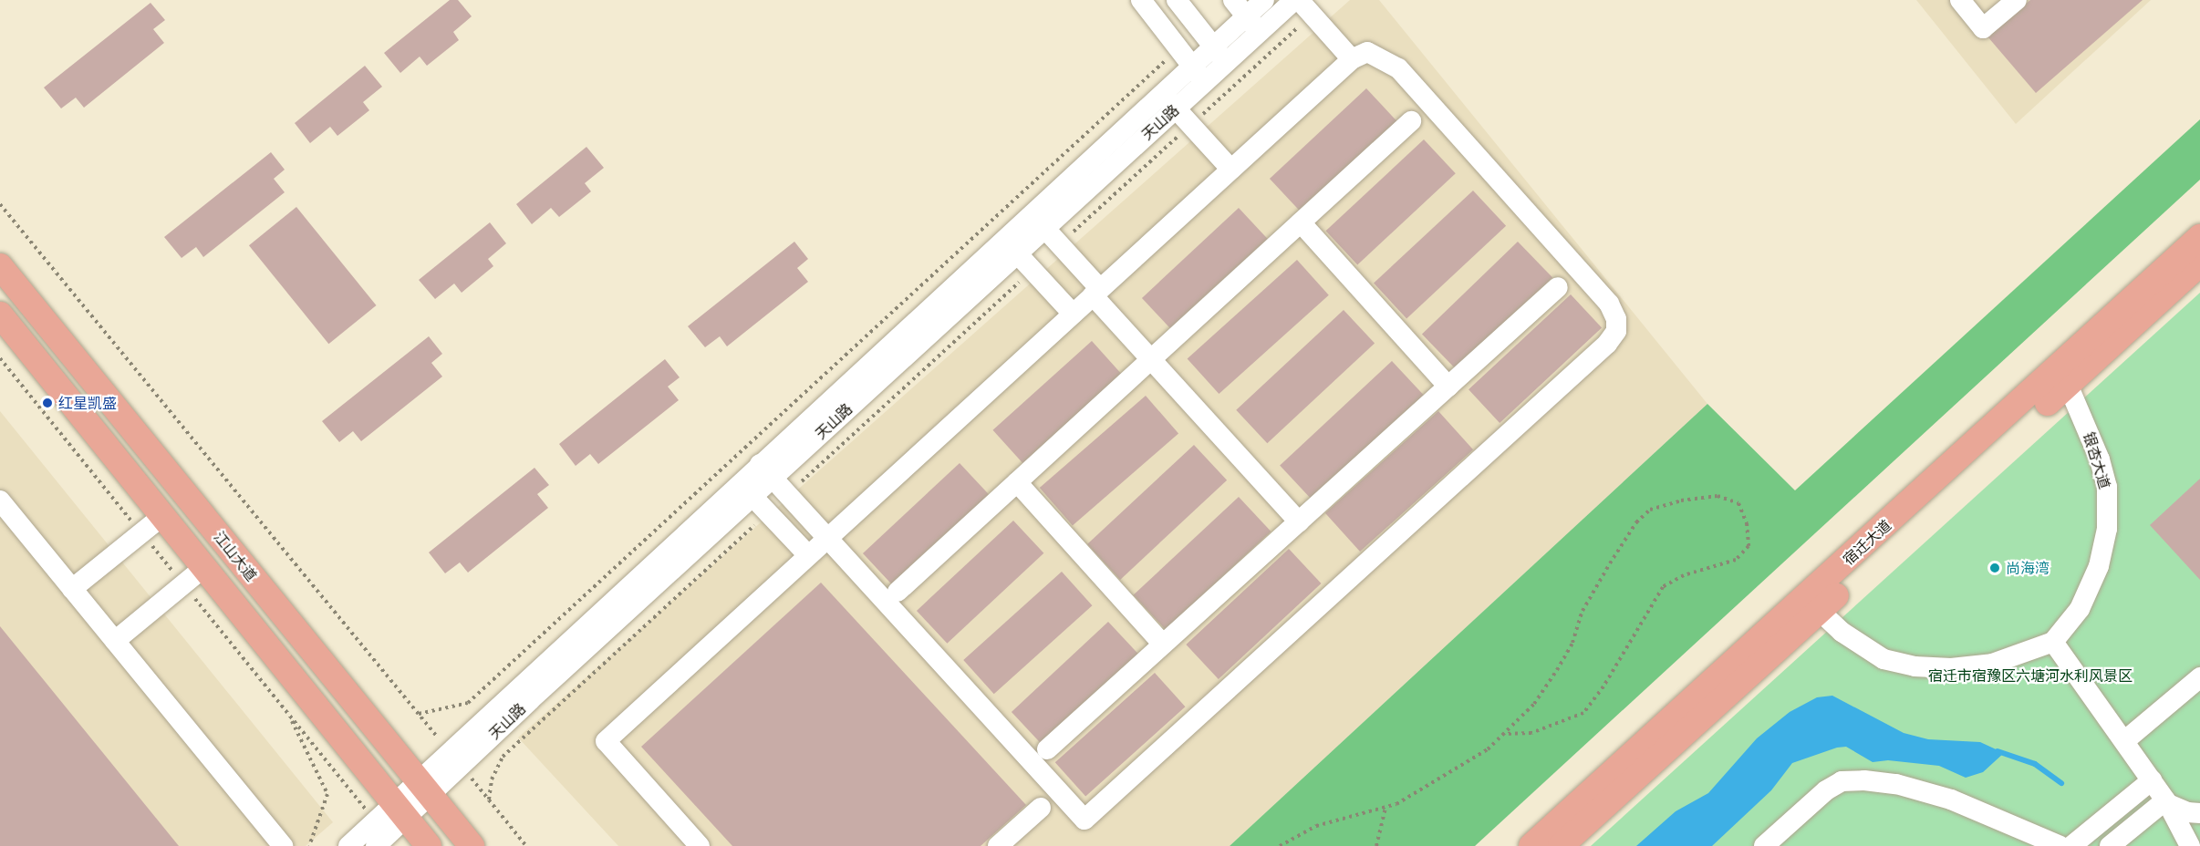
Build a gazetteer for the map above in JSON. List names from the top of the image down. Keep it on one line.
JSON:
{"streets":{"main road":["宿迁大道","江山大道"],"street":["天山路","银杏大道"]},"crossings":[["天山路","江山大道"],["银杏大道","宿迁大道"]],"parks":["宿迁市宿豫区六塘河水利风景区"],"places":["红星凯盛","尚海湾"]}
